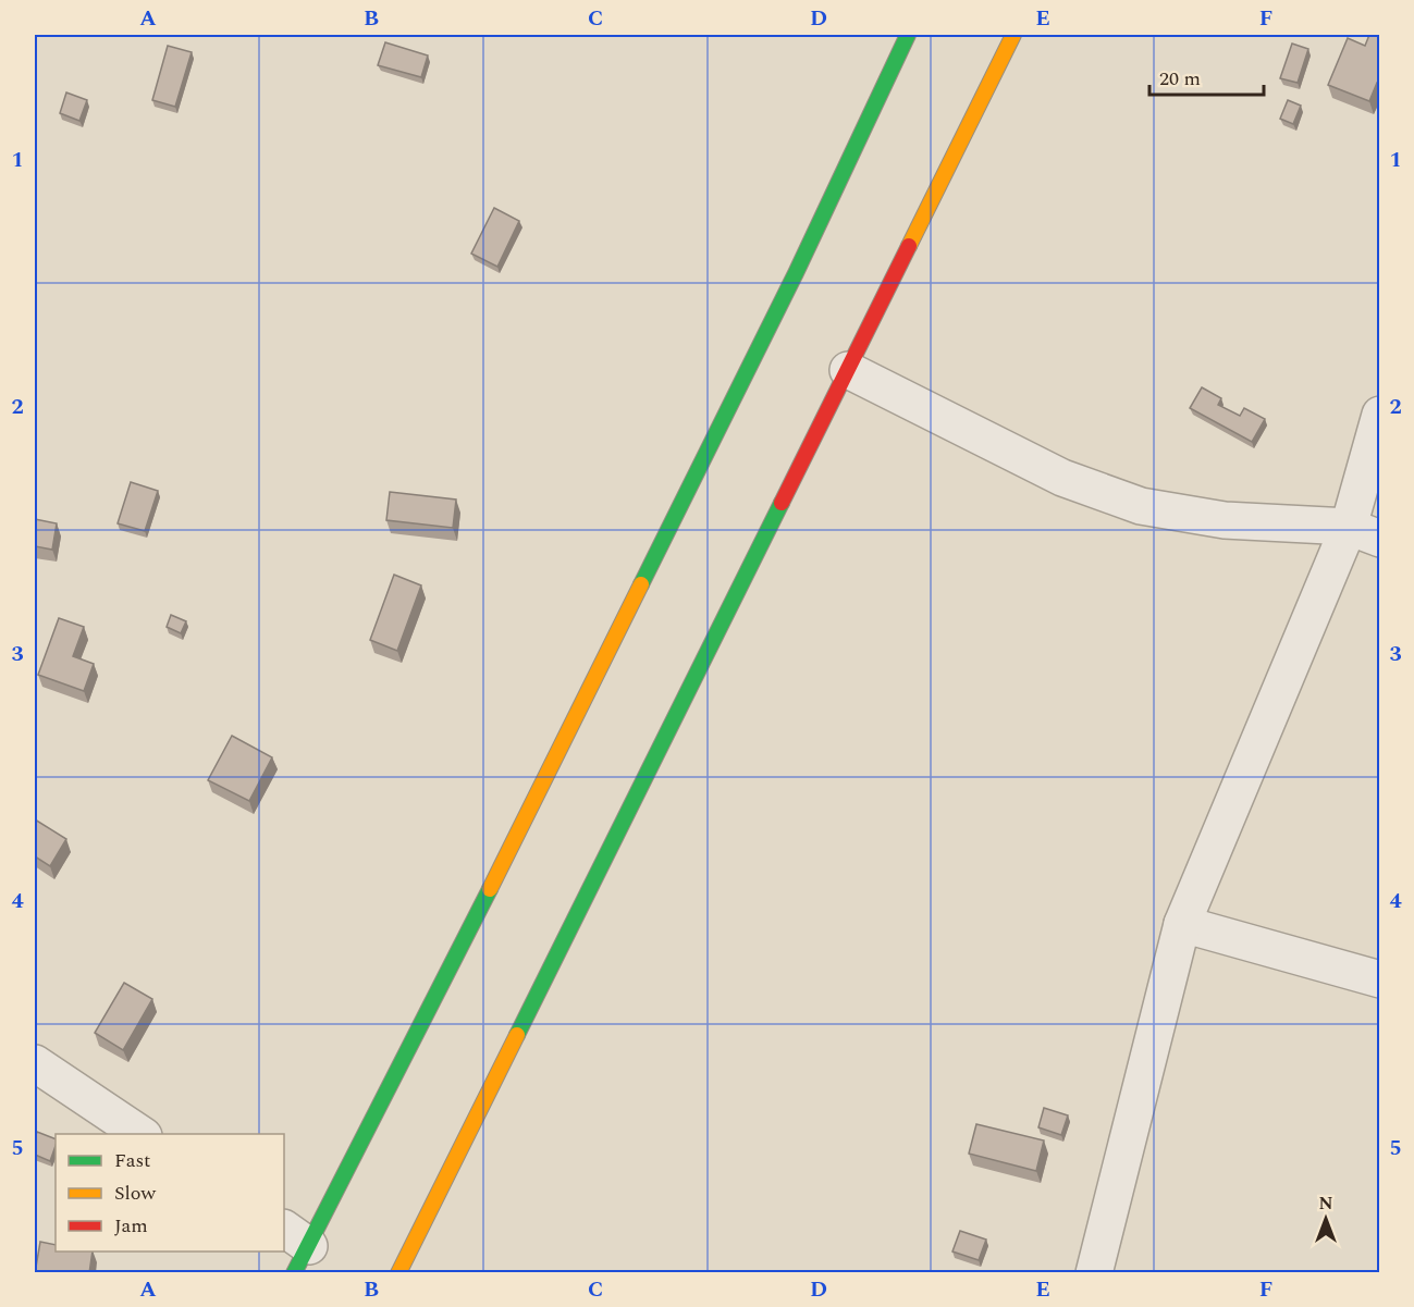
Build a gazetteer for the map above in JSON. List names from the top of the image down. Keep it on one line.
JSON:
{"legend":["Fast","Slow","Jam"],"scale_bar":"20 m","north":"top","grid":{"columns":["A","B","C","D","E","F"],"rows":["1","2","3","4","5"]}}
